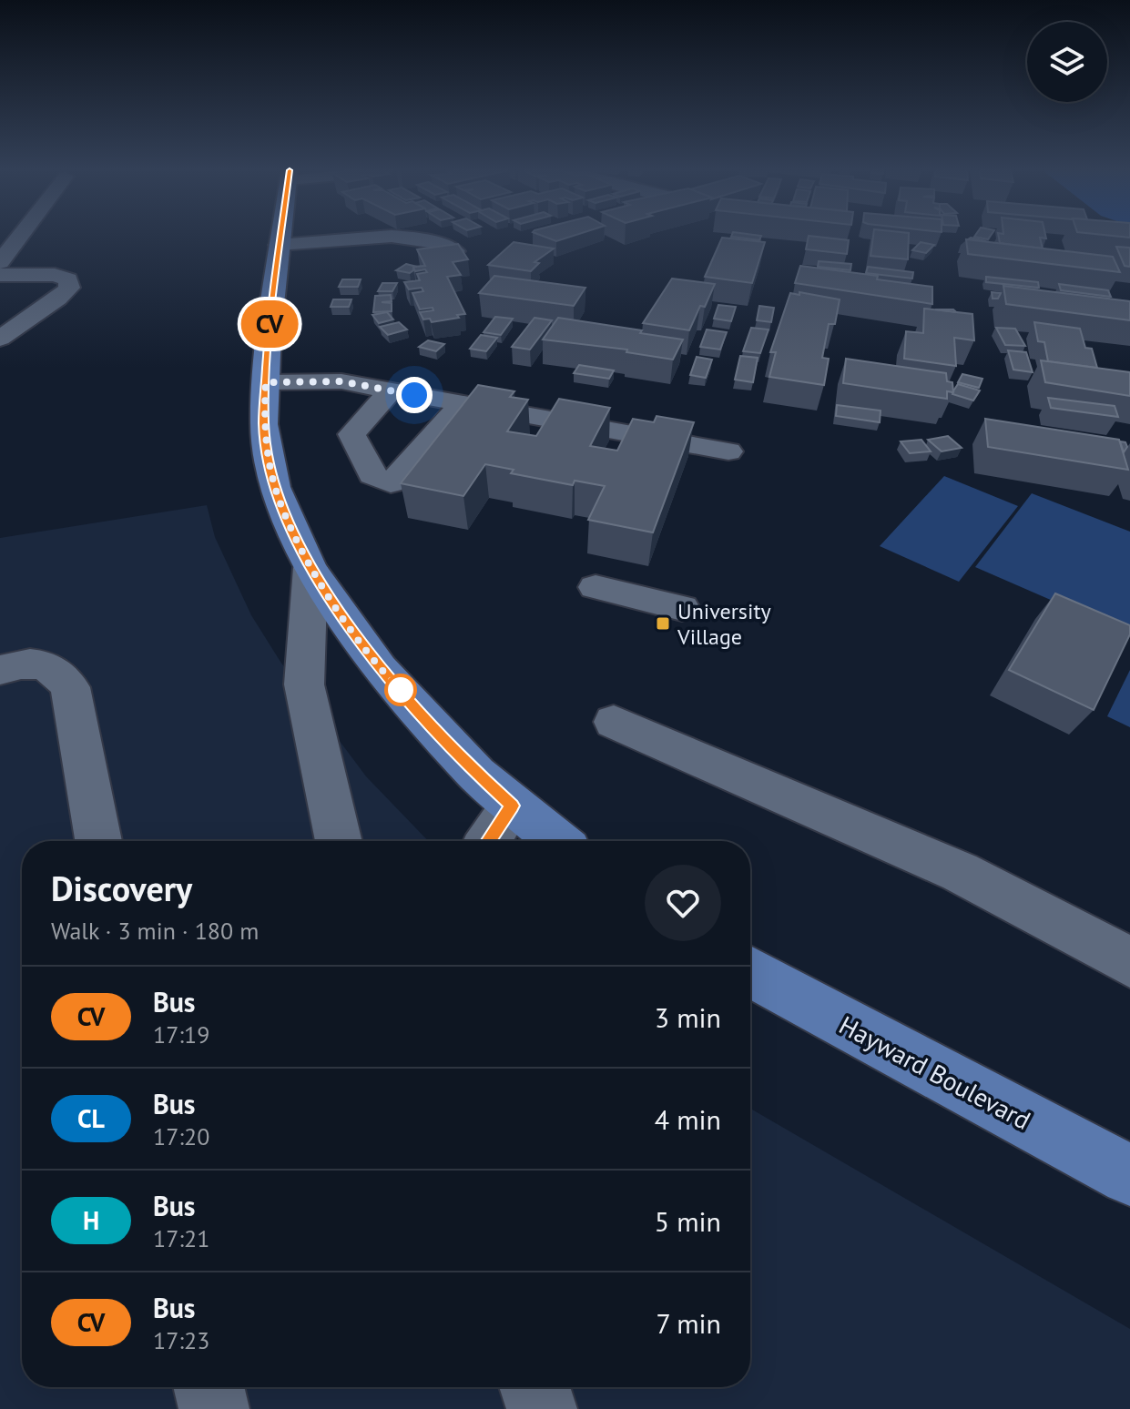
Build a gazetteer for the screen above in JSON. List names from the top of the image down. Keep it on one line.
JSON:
{"streets":{"main road":["Hayward Boulevard"]},"places":{"transit":["University Village"]},"lines":["bus line CV"],"page":{"on_map":"CV","heading":["Discovery","Walk · 3 min · 180 m"],"list":[{"mark":"CV","name":"Bus","note":"17:19","value":"3 min"},{"mark":"CL","name":"Bus","note":"17:20","value":"4 min"},{"mark":"H","name":"Bus","note":"17:21","value":"5 min"},{"mark":"CV","name":"Bus","note":"17:23","value":"7 min"}]}}
